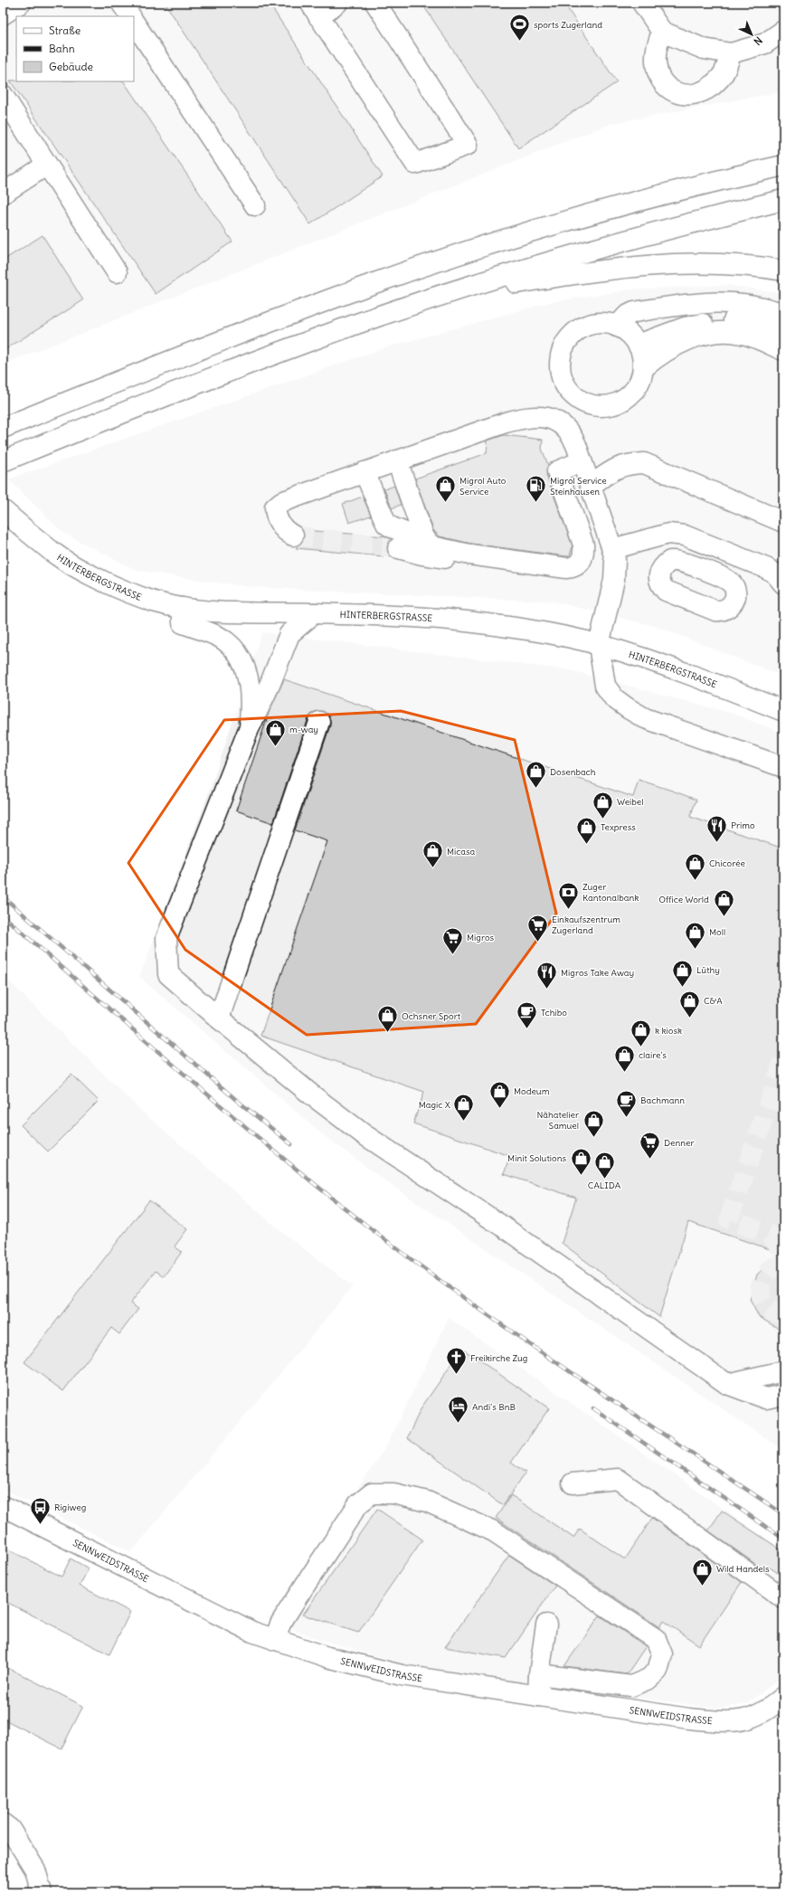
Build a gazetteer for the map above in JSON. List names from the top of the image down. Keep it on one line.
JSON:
{"streets":{"main road":["HINTERBERGSTRASSE","SENNWEIDSTRASSE"]},"places":{"sports":["sports Zugerland"],"shop":["Migrol Auto Service","m-way","Dosenbach","Weibel","Texpress","Micasa","Chicorée","Office World","Moll","Lüthy","C&A","Ochsner Sport","k kiosk","claire's","Modeum","Magic X","Nähatelier Samuel","Minit Solutions","CALIDA","Wild Handels"],"fuel station":["Migrol Service Steinhausen"],"restaurant":["Primo","Migros Take Away"],"bank":["Zuger Kantonalbank"],"supermarket":["Einkaufszentrum Zugerland","Migros","Denner"],"cafe":["Tchibo","Bachmann"],"church":["Freikirche Zug"],"hotel":["Andi's BnB"],"bus stop":["Rigiweg"]},"legend":["Straße","Bahn","Gebäude"],"north":"bottom right"}
